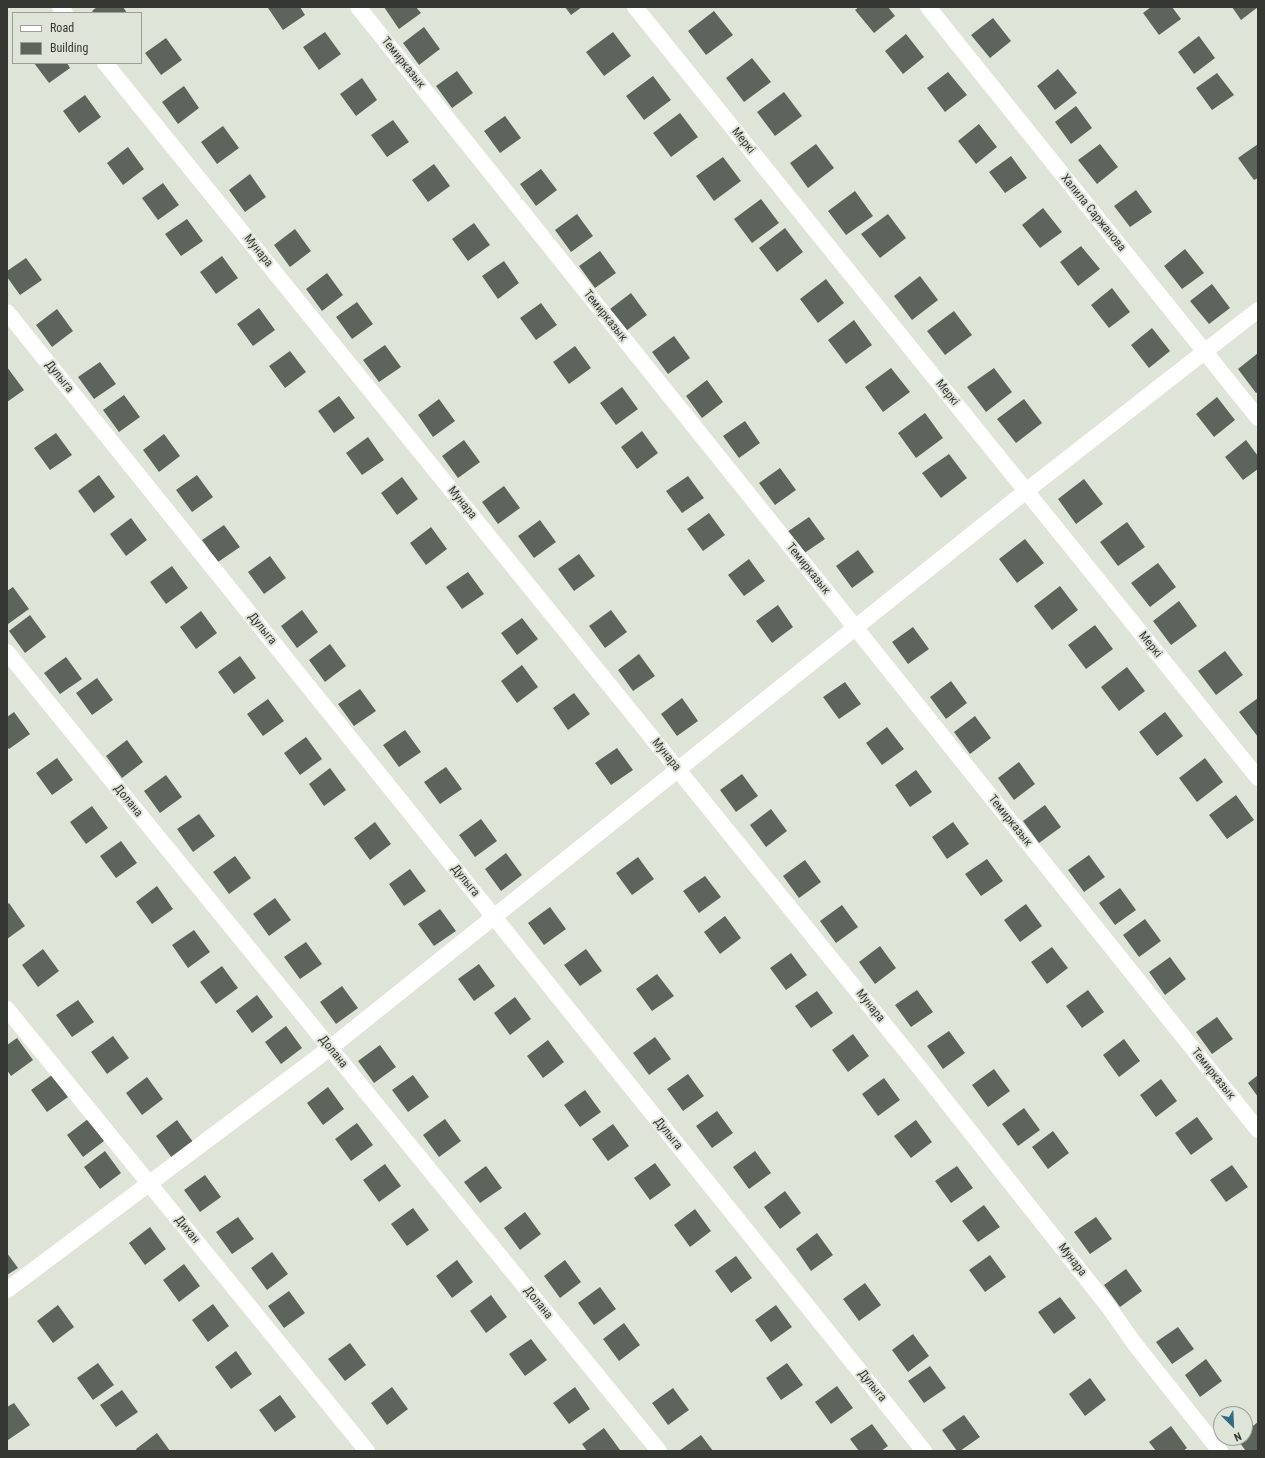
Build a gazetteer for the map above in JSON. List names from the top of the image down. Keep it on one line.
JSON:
{"streets":{"street":["Темирказык","Меркі","Халила Саржанова","Мунара","Дулыга","Долана","Дихан"]},"legend":["Road","Building"],"north":"bottom right"}
